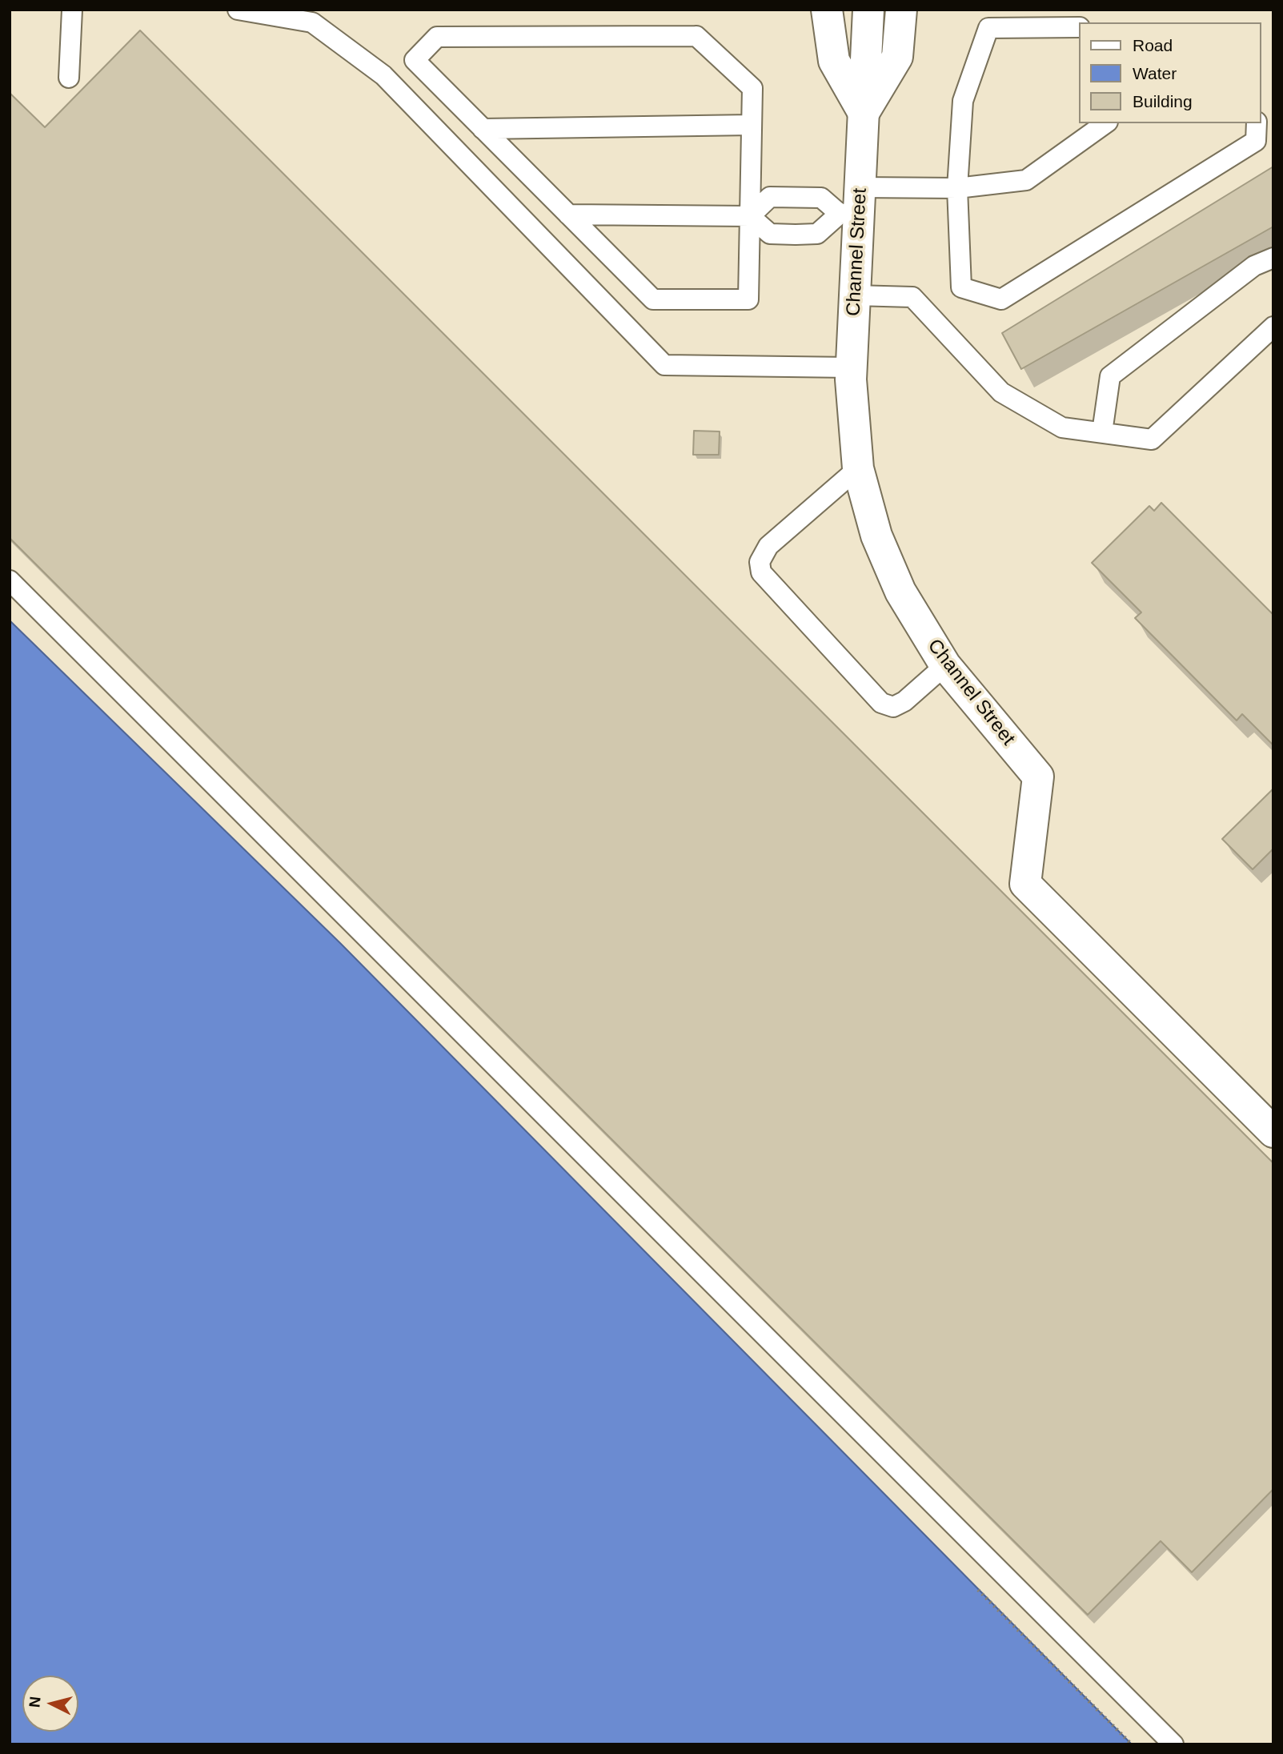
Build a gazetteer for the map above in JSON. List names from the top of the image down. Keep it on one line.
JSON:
{"streets":{"street":["Channel Street"]},"legend":["Road","Water","Building"],"north":"left"}
